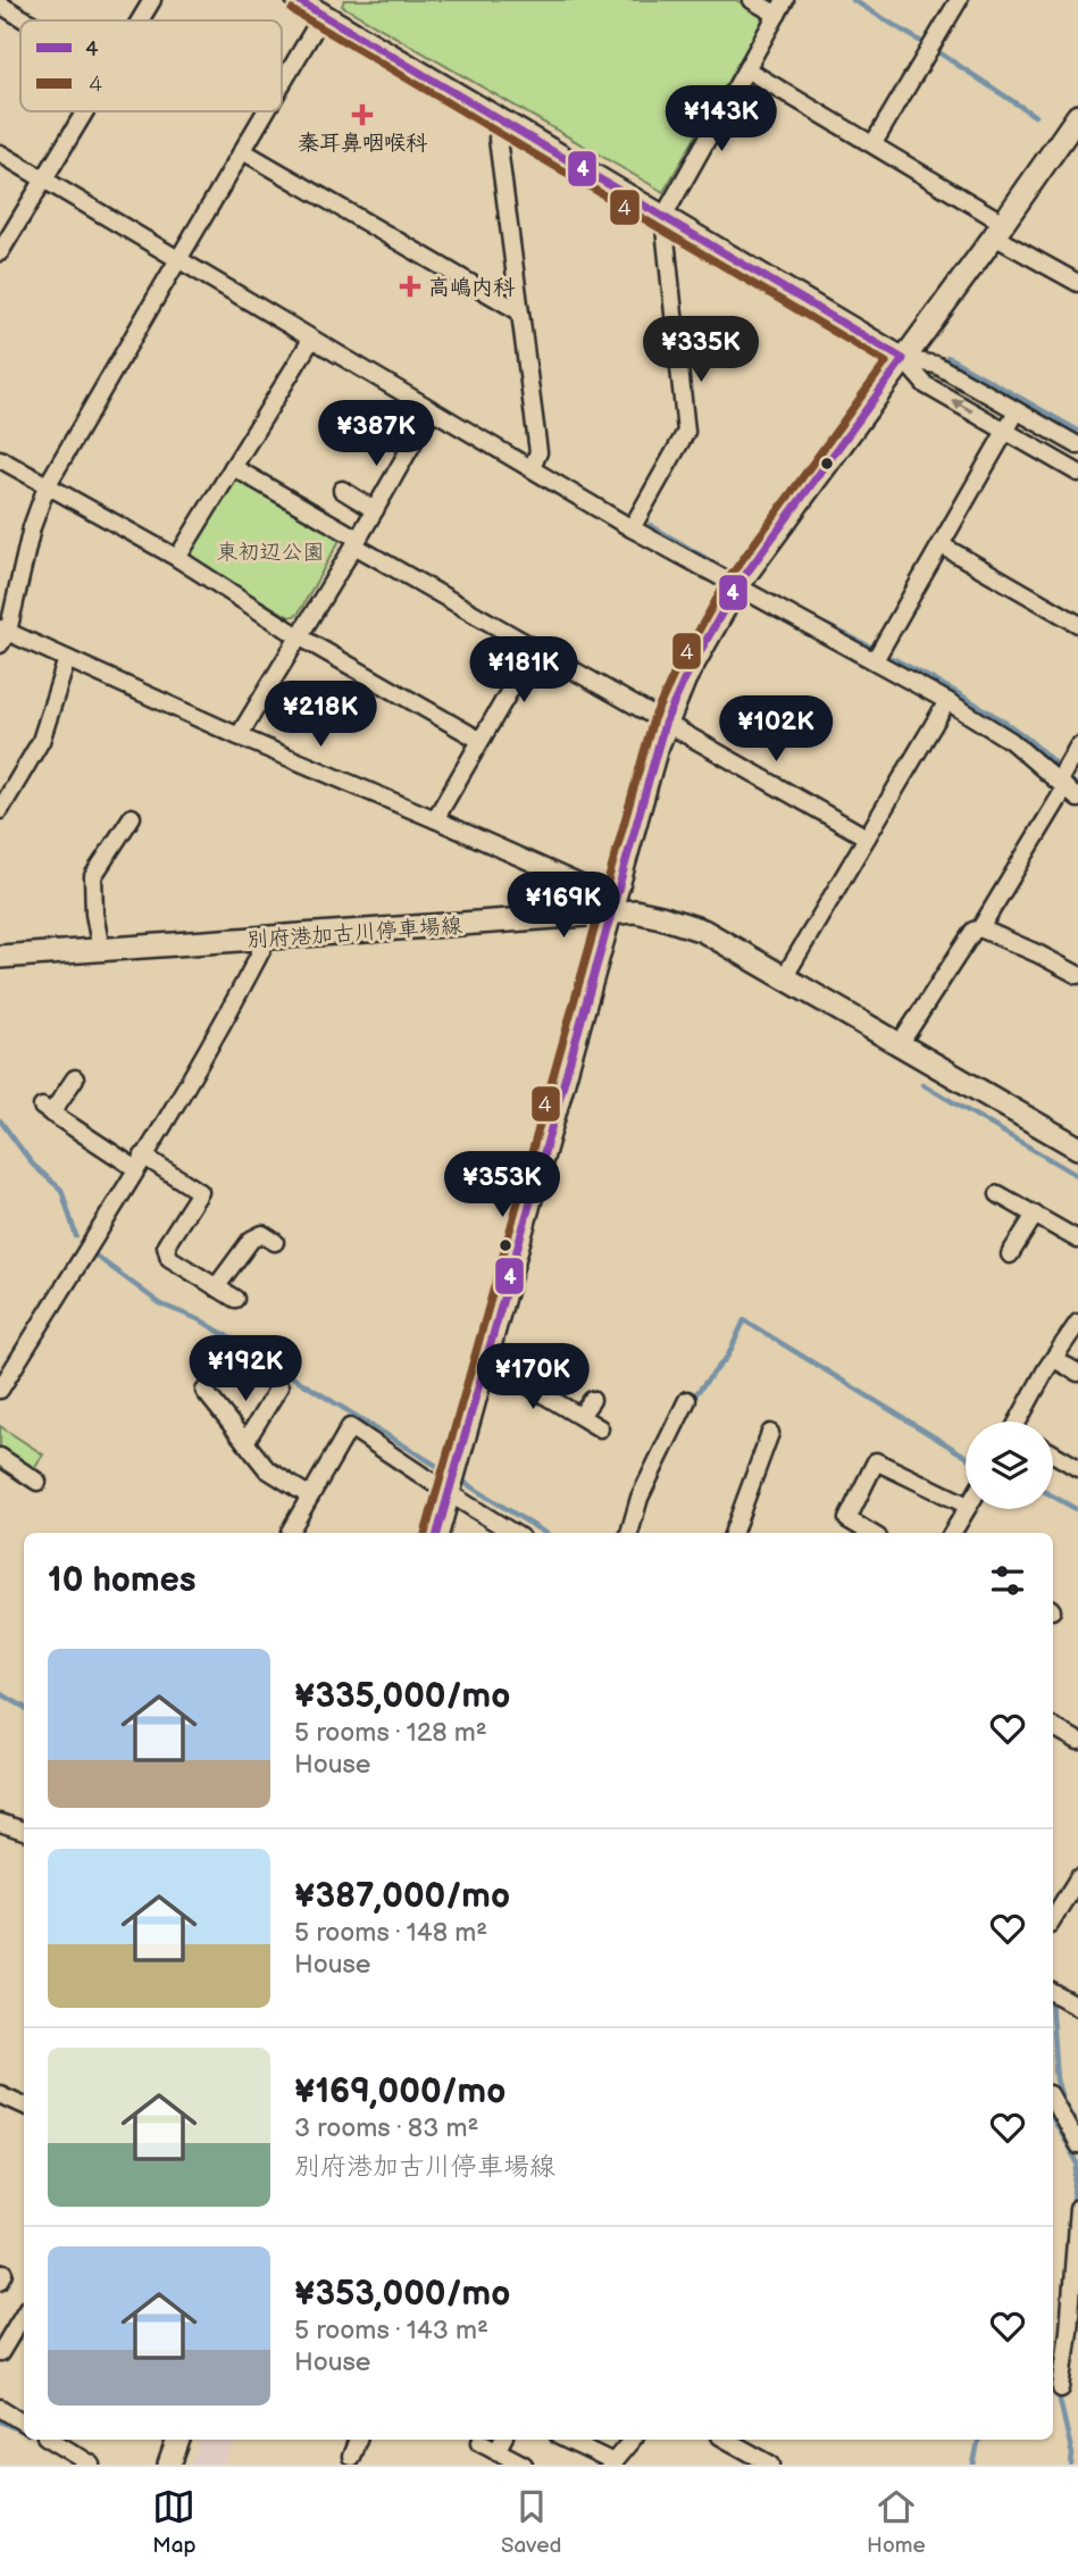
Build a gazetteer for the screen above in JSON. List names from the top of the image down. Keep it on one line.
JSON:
{"streets":{"street":["別府港加古川停車場線"]},"parks":["東初辺公園"],"places":{"health":["秦耳鼻咽喉科","高嶋内科"]},"lines":["transit line 4","transit line ４"],"legend":["4","４"],"page":{"price":["¥143K","¥335K","¥387K","¥181K","¥218K","¥102K","¥169K","¥353K","¥192K","¥170K"],"heading":"10 homes","list":[{"name":"¥335,000/mo","note":"5 rooms · 128 m² · House"},{"name":"¥387,000/mo","note":"5 rooms · 148 m² · House"},{"name":"¥169,000/mo","note":"3 rooms · 83 m² · 別府港加古川停車場線"},{"name":"¥353,000/mo","note":"5 rooms · 143 m² · House"}],"tabs":["Map","Saved","Home"]}}
